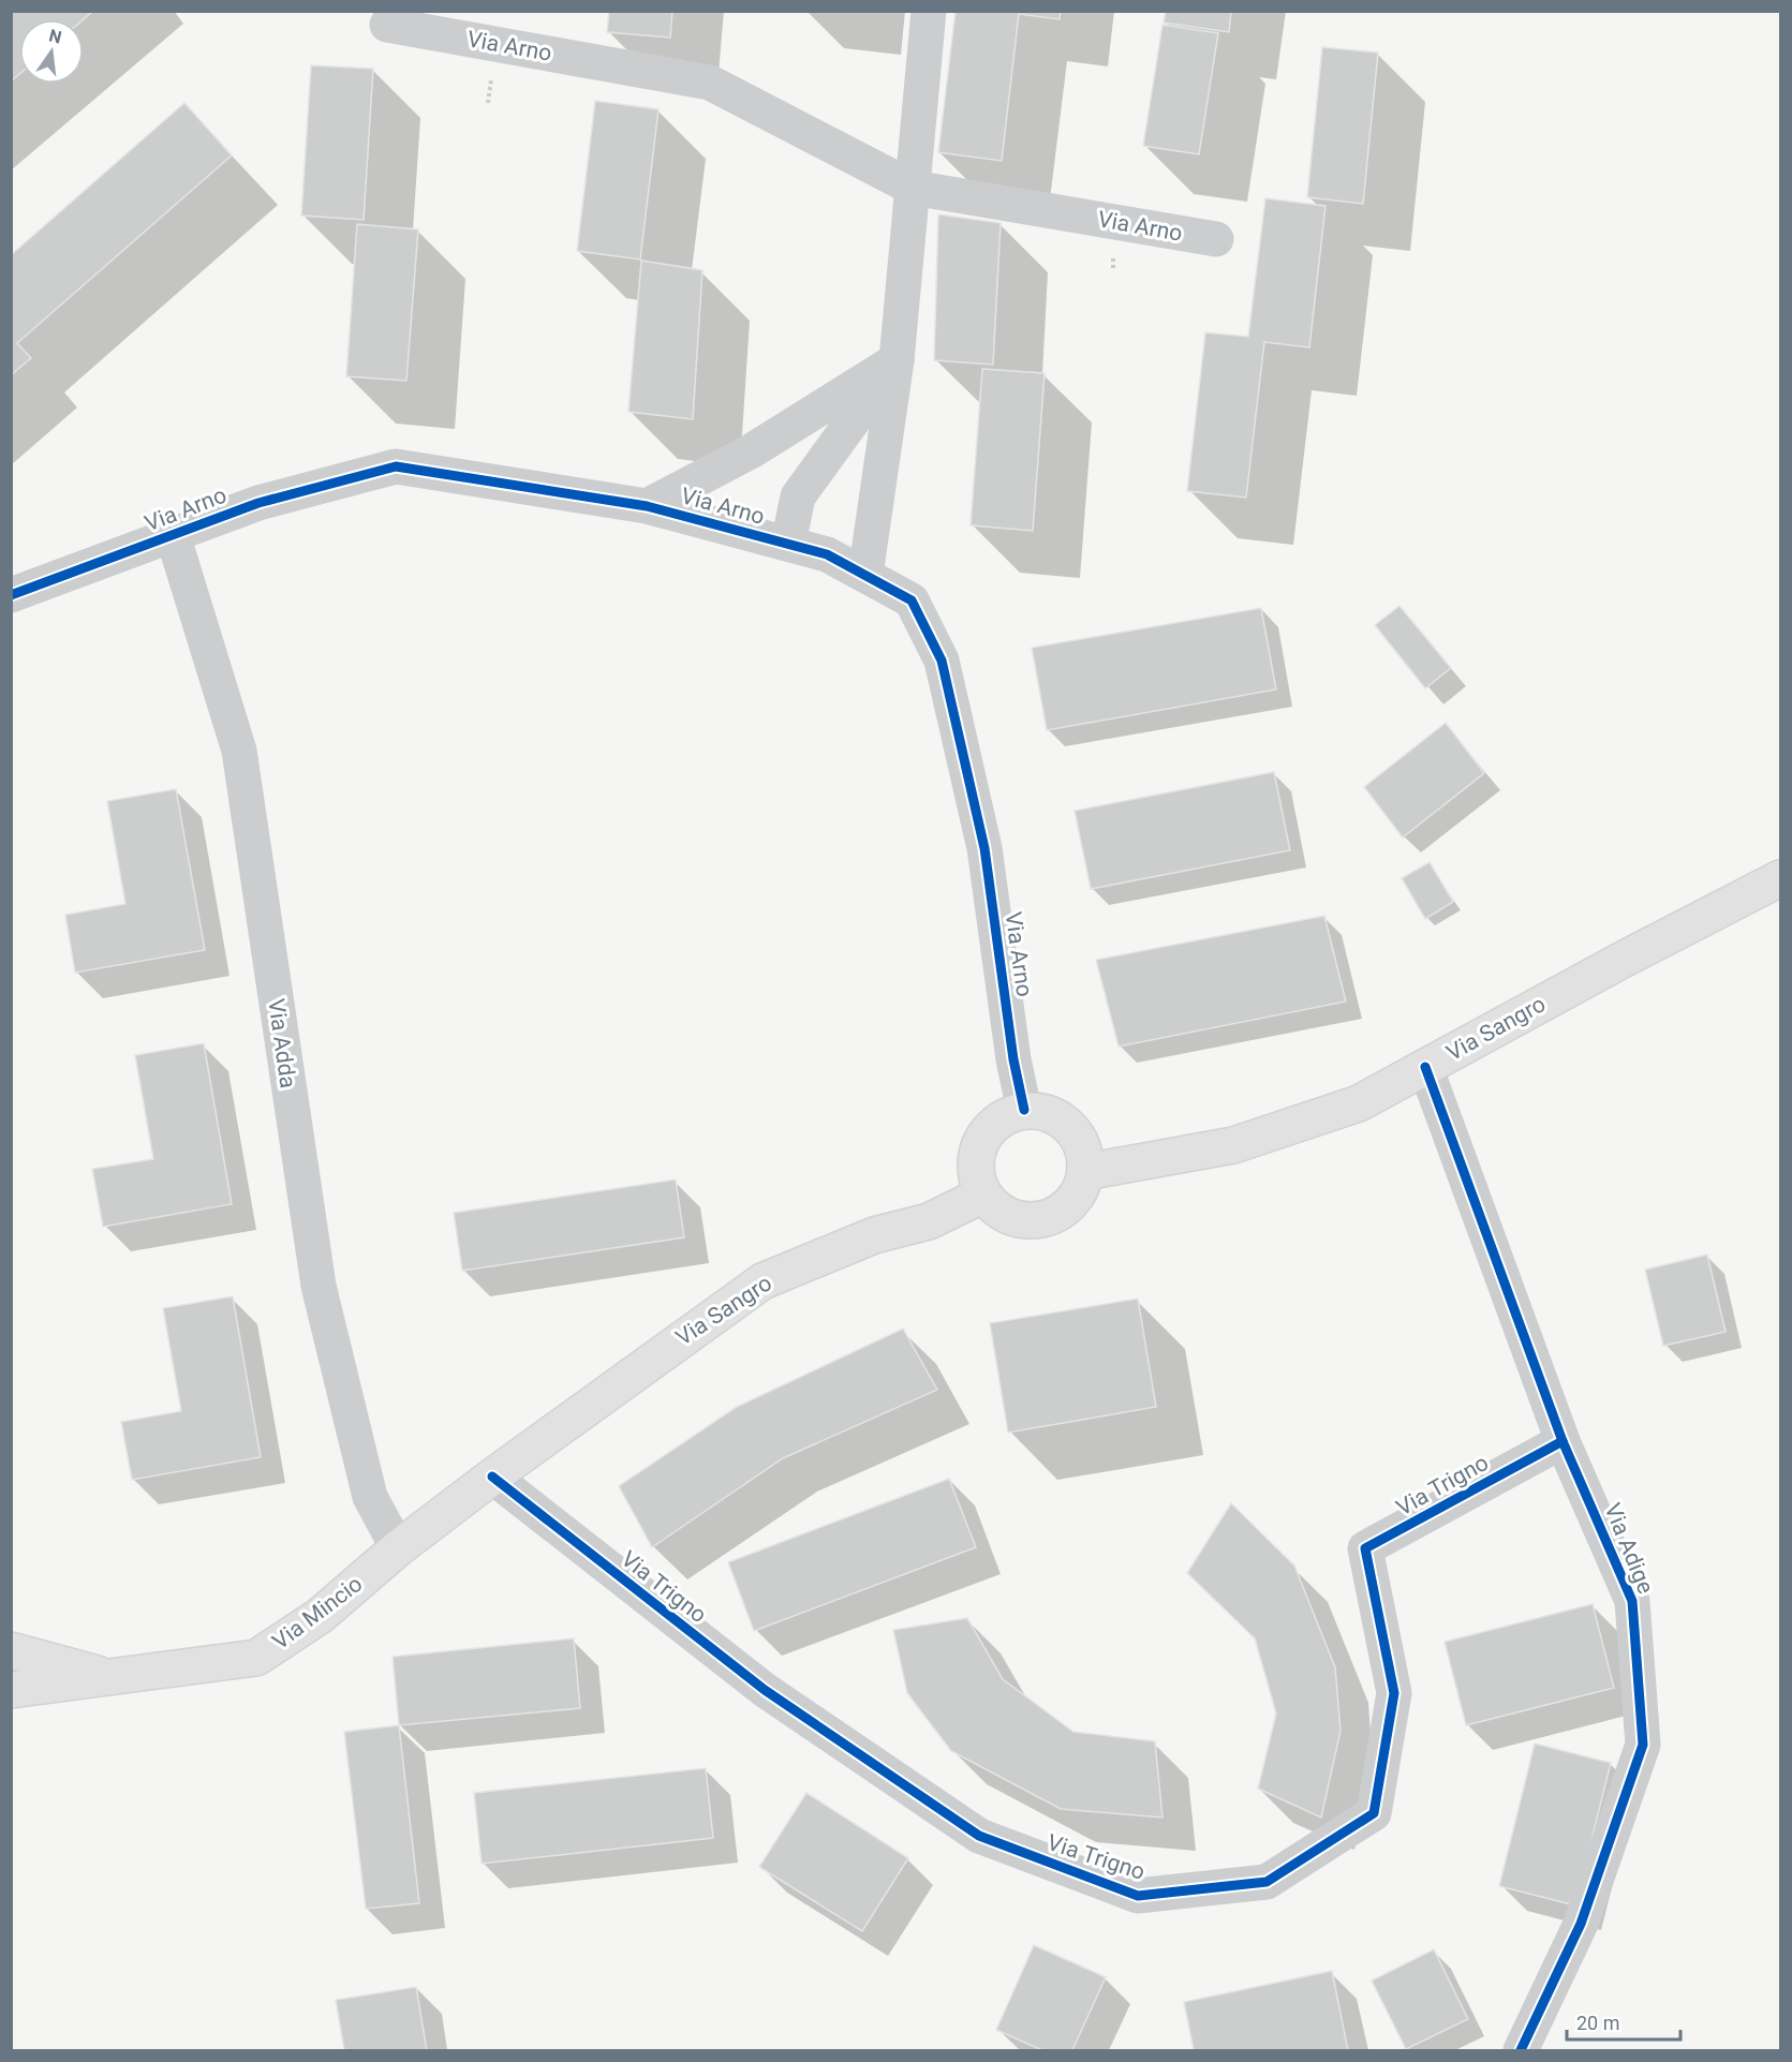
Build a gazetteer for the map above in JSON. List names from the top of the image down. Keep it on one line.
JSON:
{"streets":{"street":["Via Arno","Via Sangro","Via Adda","Via Trigno","Via Adige","Via Mincio"]},"crossings":[["Via Arno","Via Sangro"],["Via Arno","Via Adda"],["Via Sangro","Via Trigno"],["Via Sangro","Via Adige"],["Via Sangro","Via Mincio"],["Via Adda","Via Mincio"],["Via Trigno","Via Adige"],["Via Trigno","Via Mincio"]],"scale_bar":"20 m","north":"top"}
